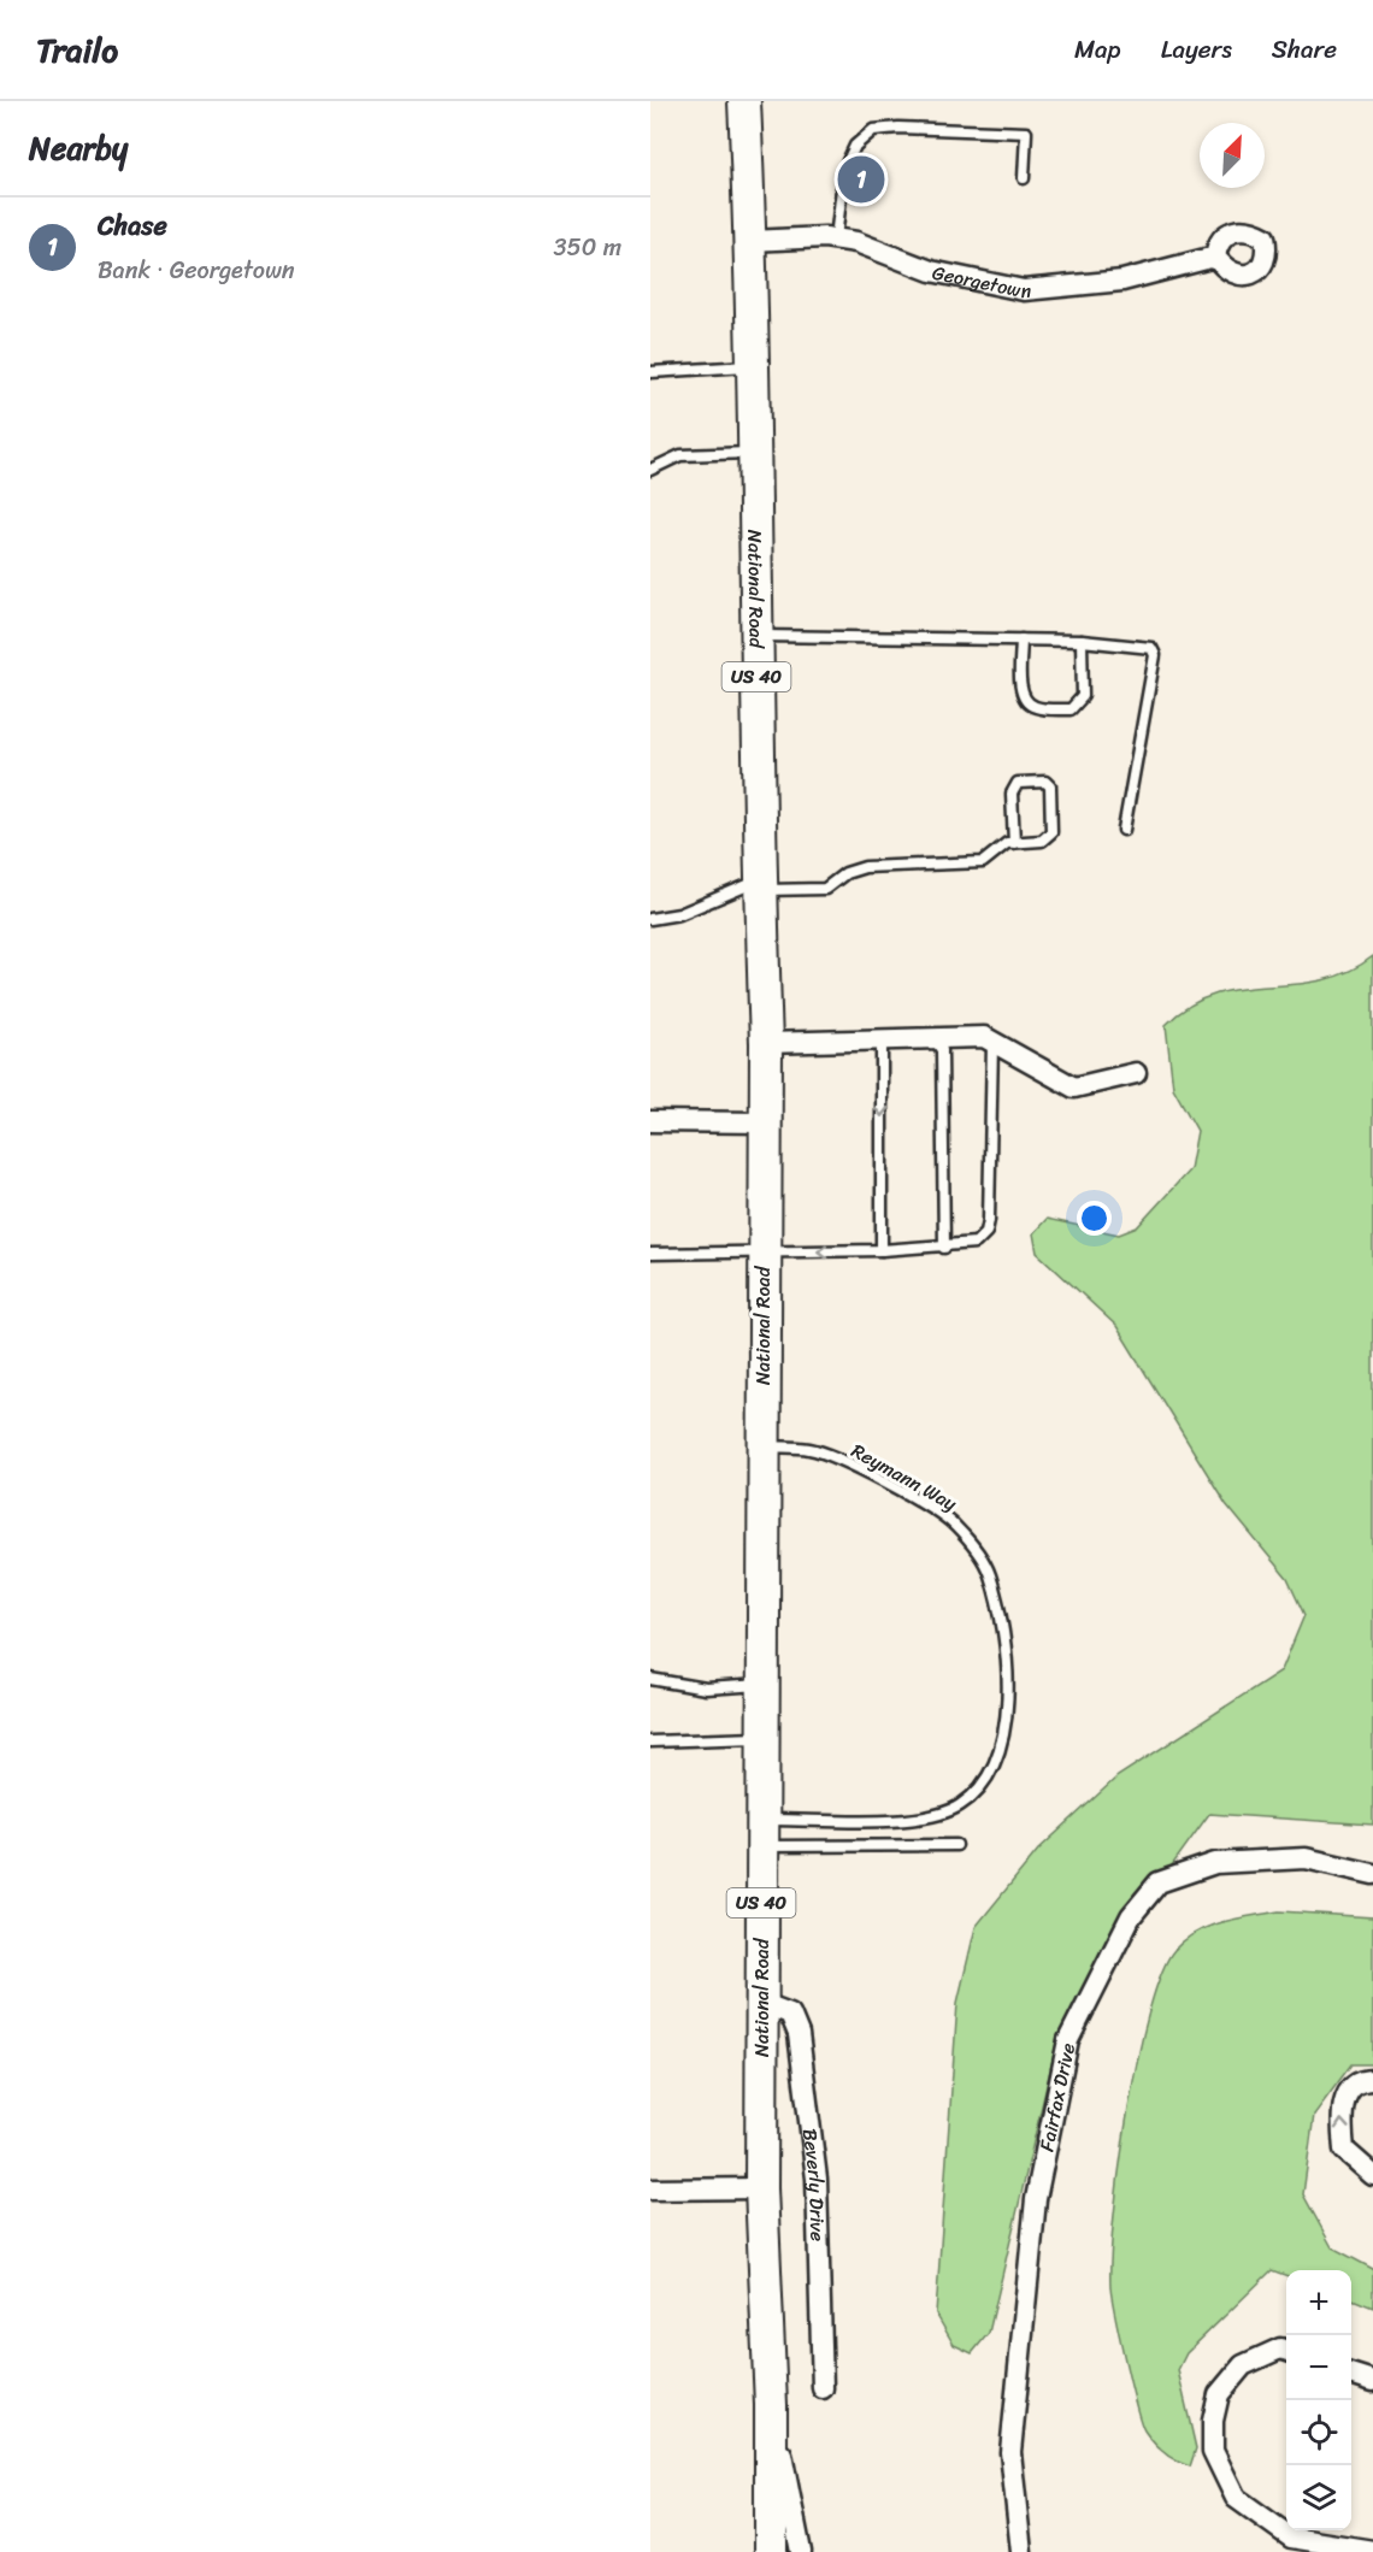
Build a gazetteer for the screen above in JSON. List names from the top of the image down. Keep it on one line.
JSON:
{"streets":{"main road":["National Road","US 40"],"street":["Georgetown","Fairfax Drive","Beverly Drive"],"lane":["Reymann Way"]},"crossings":[["Georgetown","National Road"],["National Road","Reymann Way"],["National Road","Beverly Drive"]],"north":"top right","page":{"header":"Trailo","nav":["Map","Layers","Share"],"heading":"Nearby","pins":"1","list":[{"mark":"1","name":"Chase","note":"Bank · Georgetown","value":"350 m"}],"map_buttons":["+","−"]}}
